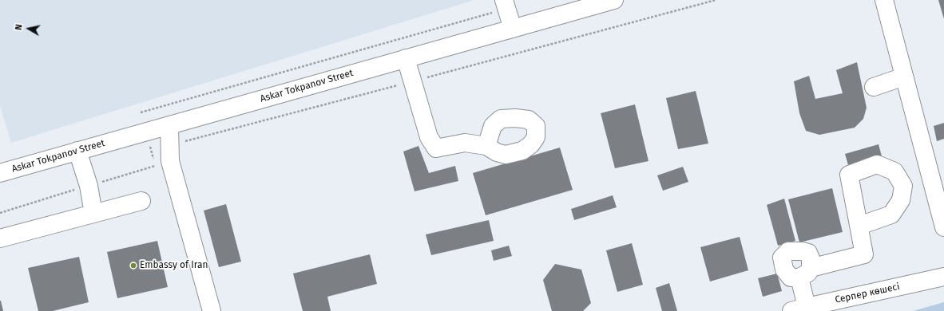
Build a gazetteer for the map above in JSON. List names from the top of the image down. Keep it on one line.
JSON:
{"streets":{"street":["Askar Tokpanov Street","Серпер көшесі"]},"places":["Embassy of Iran"],"north":"left"}
